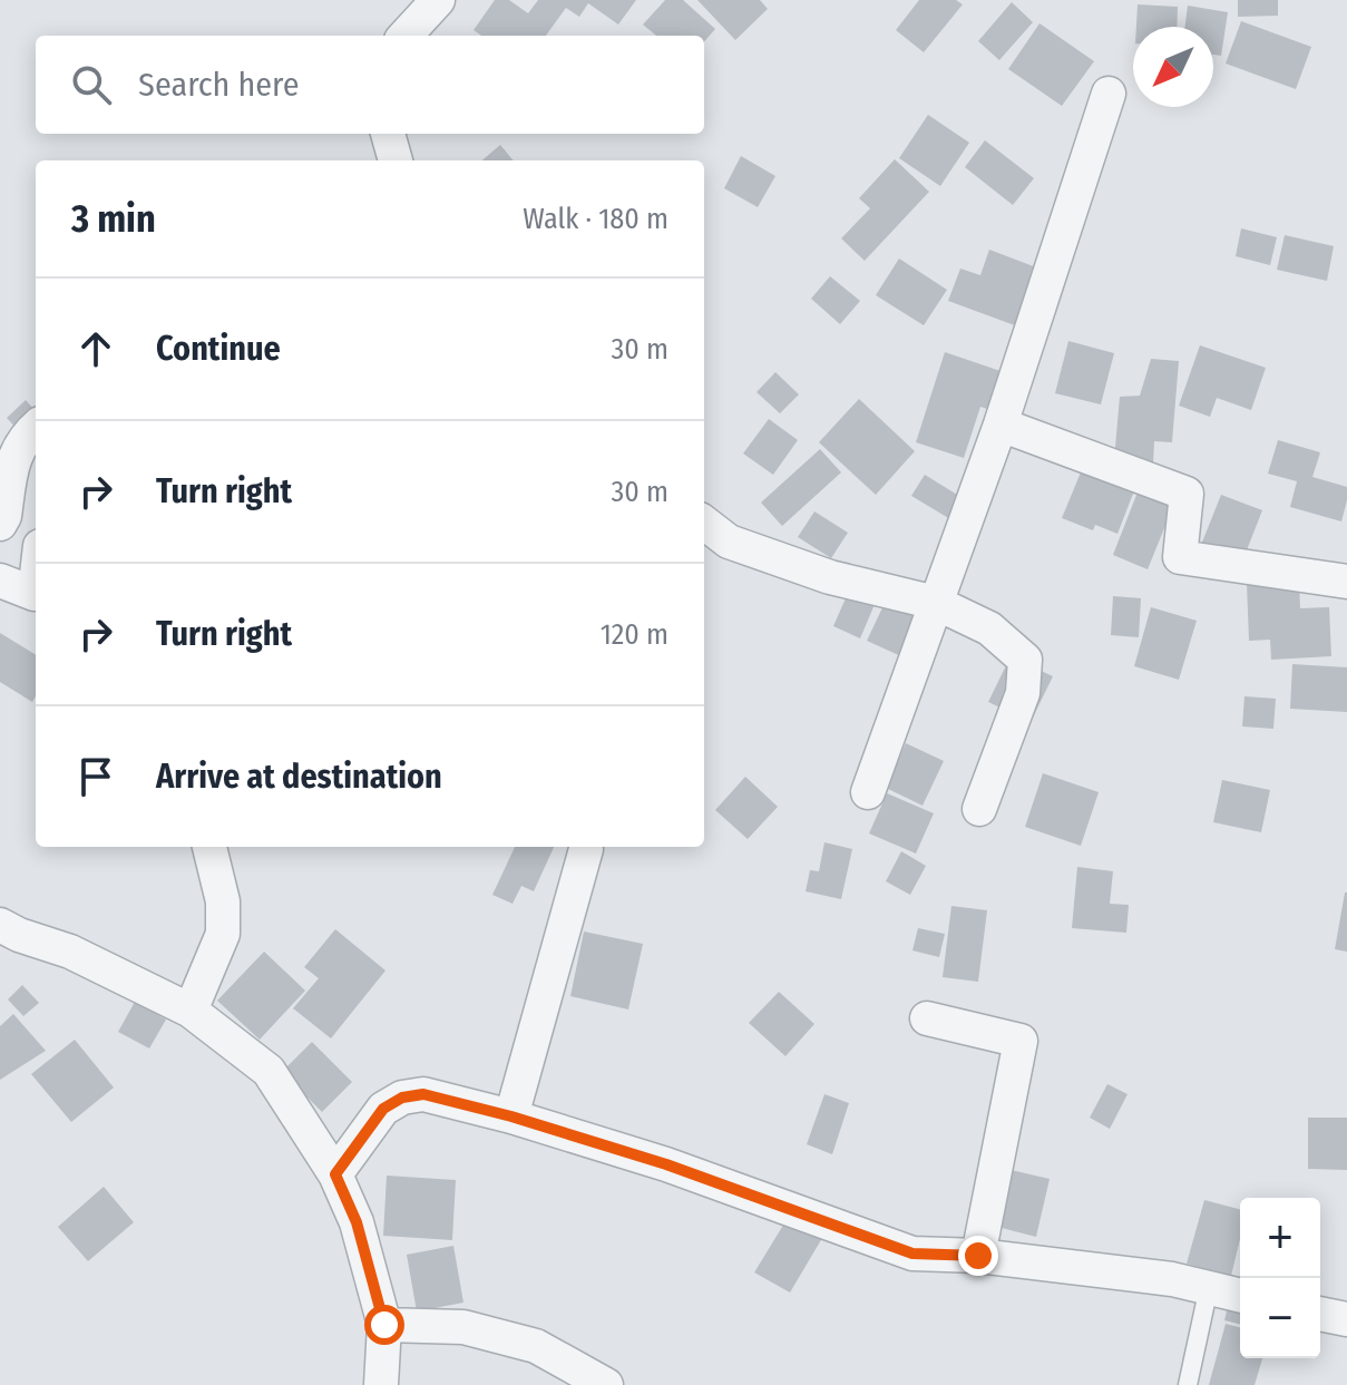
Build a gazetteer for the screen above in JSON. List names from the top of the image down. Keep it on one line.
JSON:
{"north":"bottom left","page":{"search":"Search here","heading":["3 min","Walk · 180 m"],"list":[["Continue","30 m"],["Turn right","30 m"],["Turn right","120 m"],"Arrive at destination"],"map_buttons":["+","−"]}}
